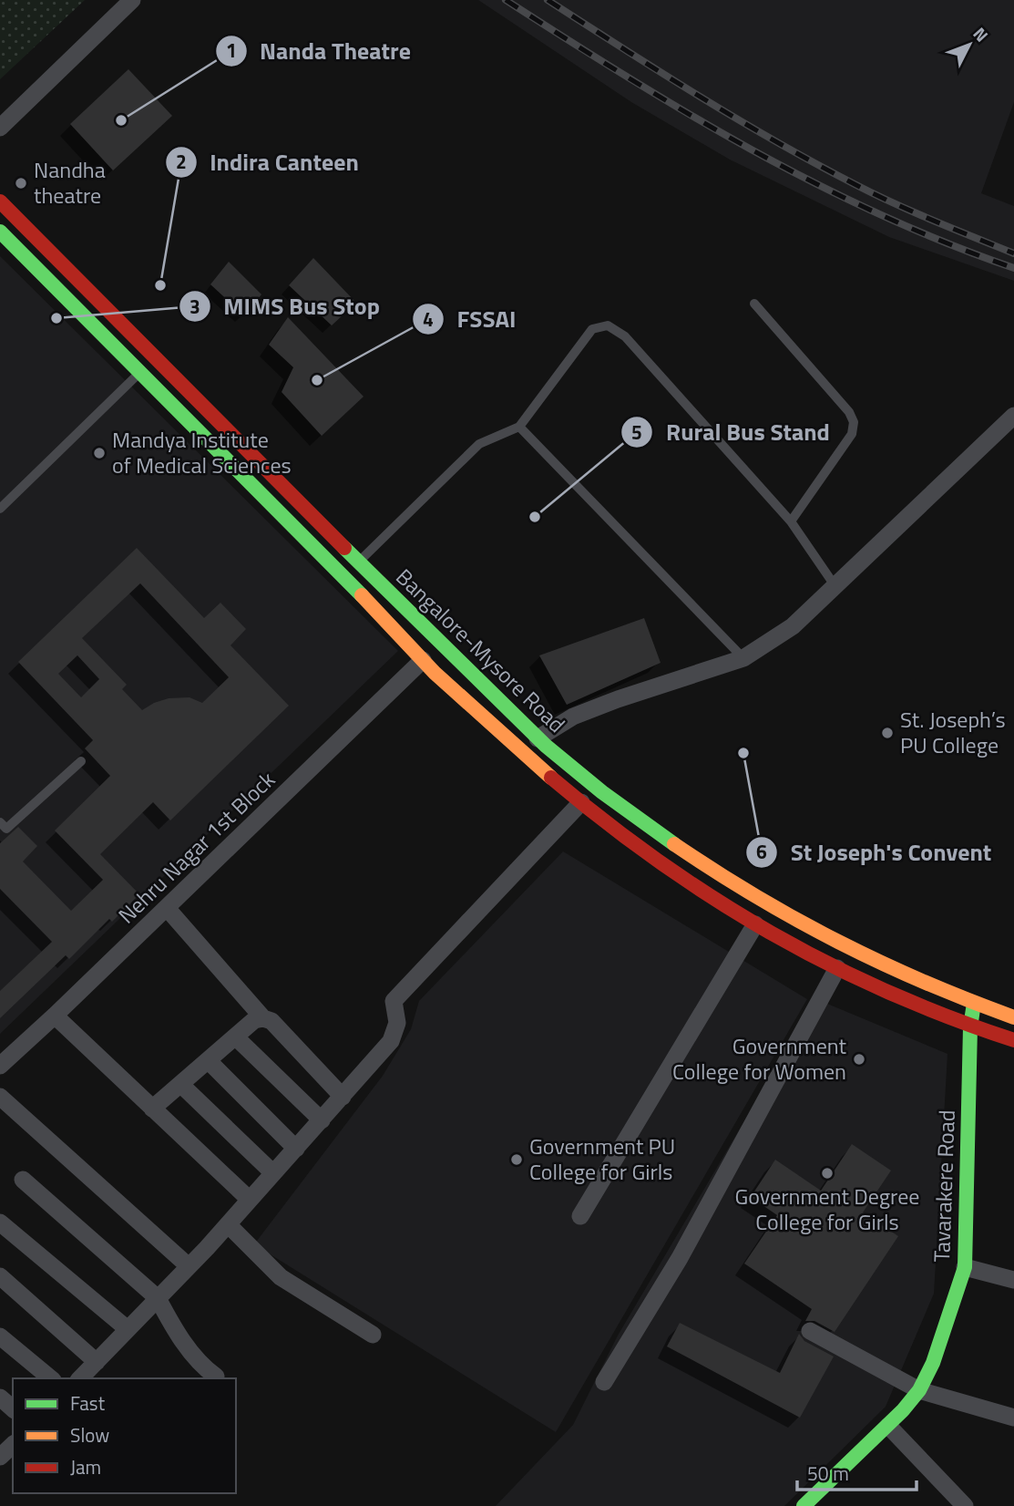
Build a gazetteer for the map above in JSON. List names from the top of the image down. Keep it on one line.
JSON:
{"streets":{"main road":["Bangalore-Mysore Road","Tavarakere Road"],"street":["Nehru Nagar 1st Block"]},"crossings":[["Bangalore-Mysore Road","Nehru Nagar 1st Block"],["Bangalore-Mysore Road","Tavarakere Road"]],"places":["Nanda Theatre","Nandha theatre","Indira Canteen","MIMS Bus Stop","FSSAI","Mandya Institute of Medical Sciences","Rural Bus Stand","St. Joseph’s PU College","St Joseph's Convent","Government College for Women","Government PU College for Girls","Government Degree College for Girls"],"legend":["Fast","Slow","Jam"],"scale_bar":"50 m","north":"top right"}
